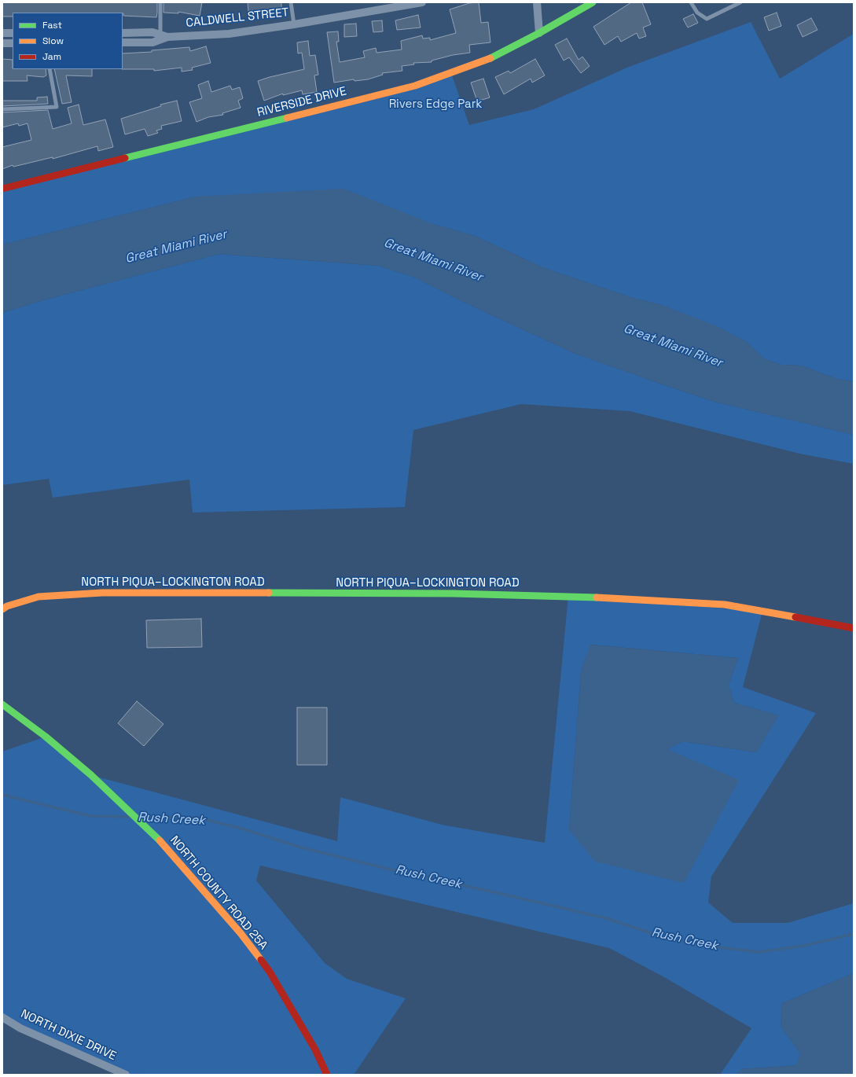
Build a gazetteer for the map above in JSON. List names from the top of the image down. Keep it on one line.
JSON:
{"streets":{"main road":["RIVERSIDE DRIVE","NORTH PIQUA–LOCKINGTON ROAD","NORTH COUNTY ROAD 25A"],"street":["CALDWELL STREET","NORTH DIXIE DRIVE"]},"water":["Great Miami River","Rush Creek"],"parks":["Rivers Edge Park"],"legend":["Fast","Slow","Jam"]}
